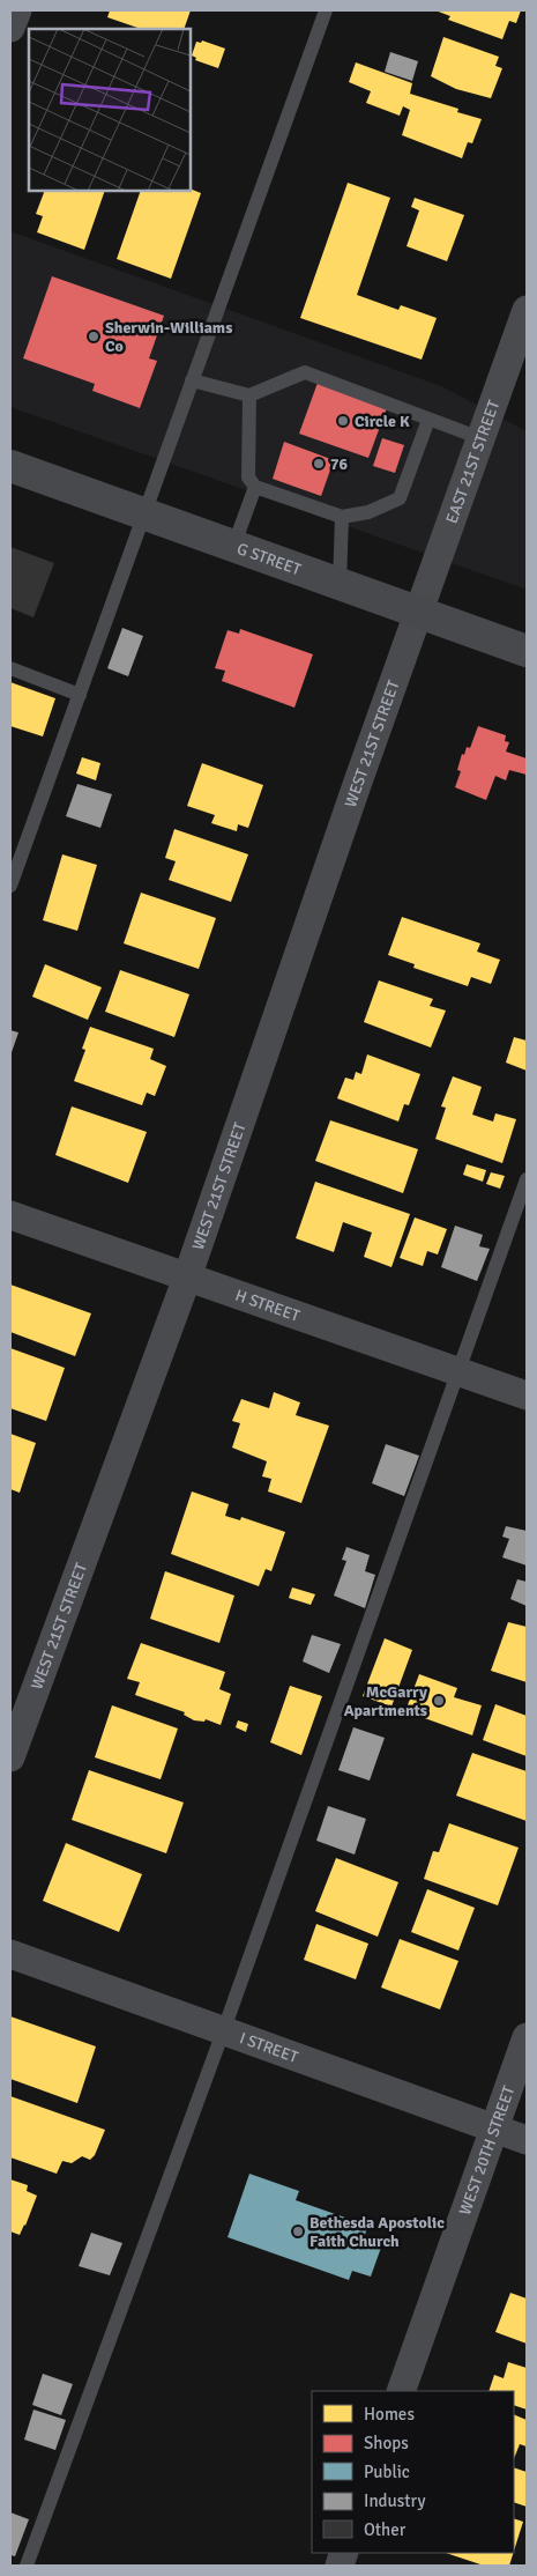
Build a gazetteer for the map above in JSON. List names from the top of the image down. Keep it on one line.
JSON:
{"streets":{"main road":["G STREET"],"street":["EAST 21ST STREET","WEST 21ST STREET","H STREET","I STREET","WEST 20TH STREET"]},"crossings":[["EAST 21ST STREET","G STREET"],["EAST 21ST STREET","WEST 21ST STREET"],["G STREET","WEST 21ST STREET"],["WEST 21ST STREET","H STREET"],["I STREET","WEST 20TH STREET"]],"places":["Sherwin-Williams Co","Circle K","76","McGarry Apartments","Bethesda Apostolic Faith Church"],"legend":["Homes","Shops","Public","Industry","Other"]}
